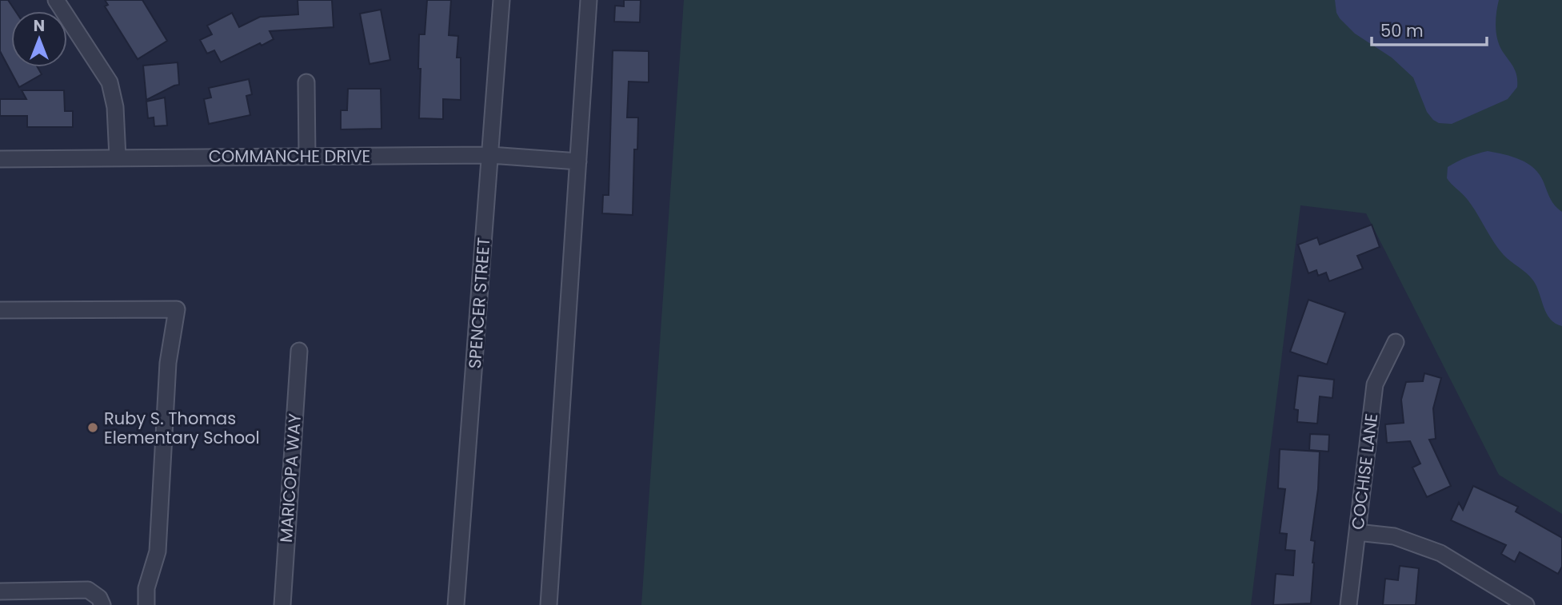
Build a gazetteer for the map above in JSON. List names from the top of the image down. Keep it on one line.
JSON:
{"streets":{"street":["COMMANCHE DRIVE","SPENCER STREET","COCHISE LANE","MARICOPA WAY"]},"crossings":[["COMMANCHE DRIVE","SPENCER STREET"]],"places":["Ruby S. Thomas Elementary School"],"scale_bar":"50 m","north":"top"}
